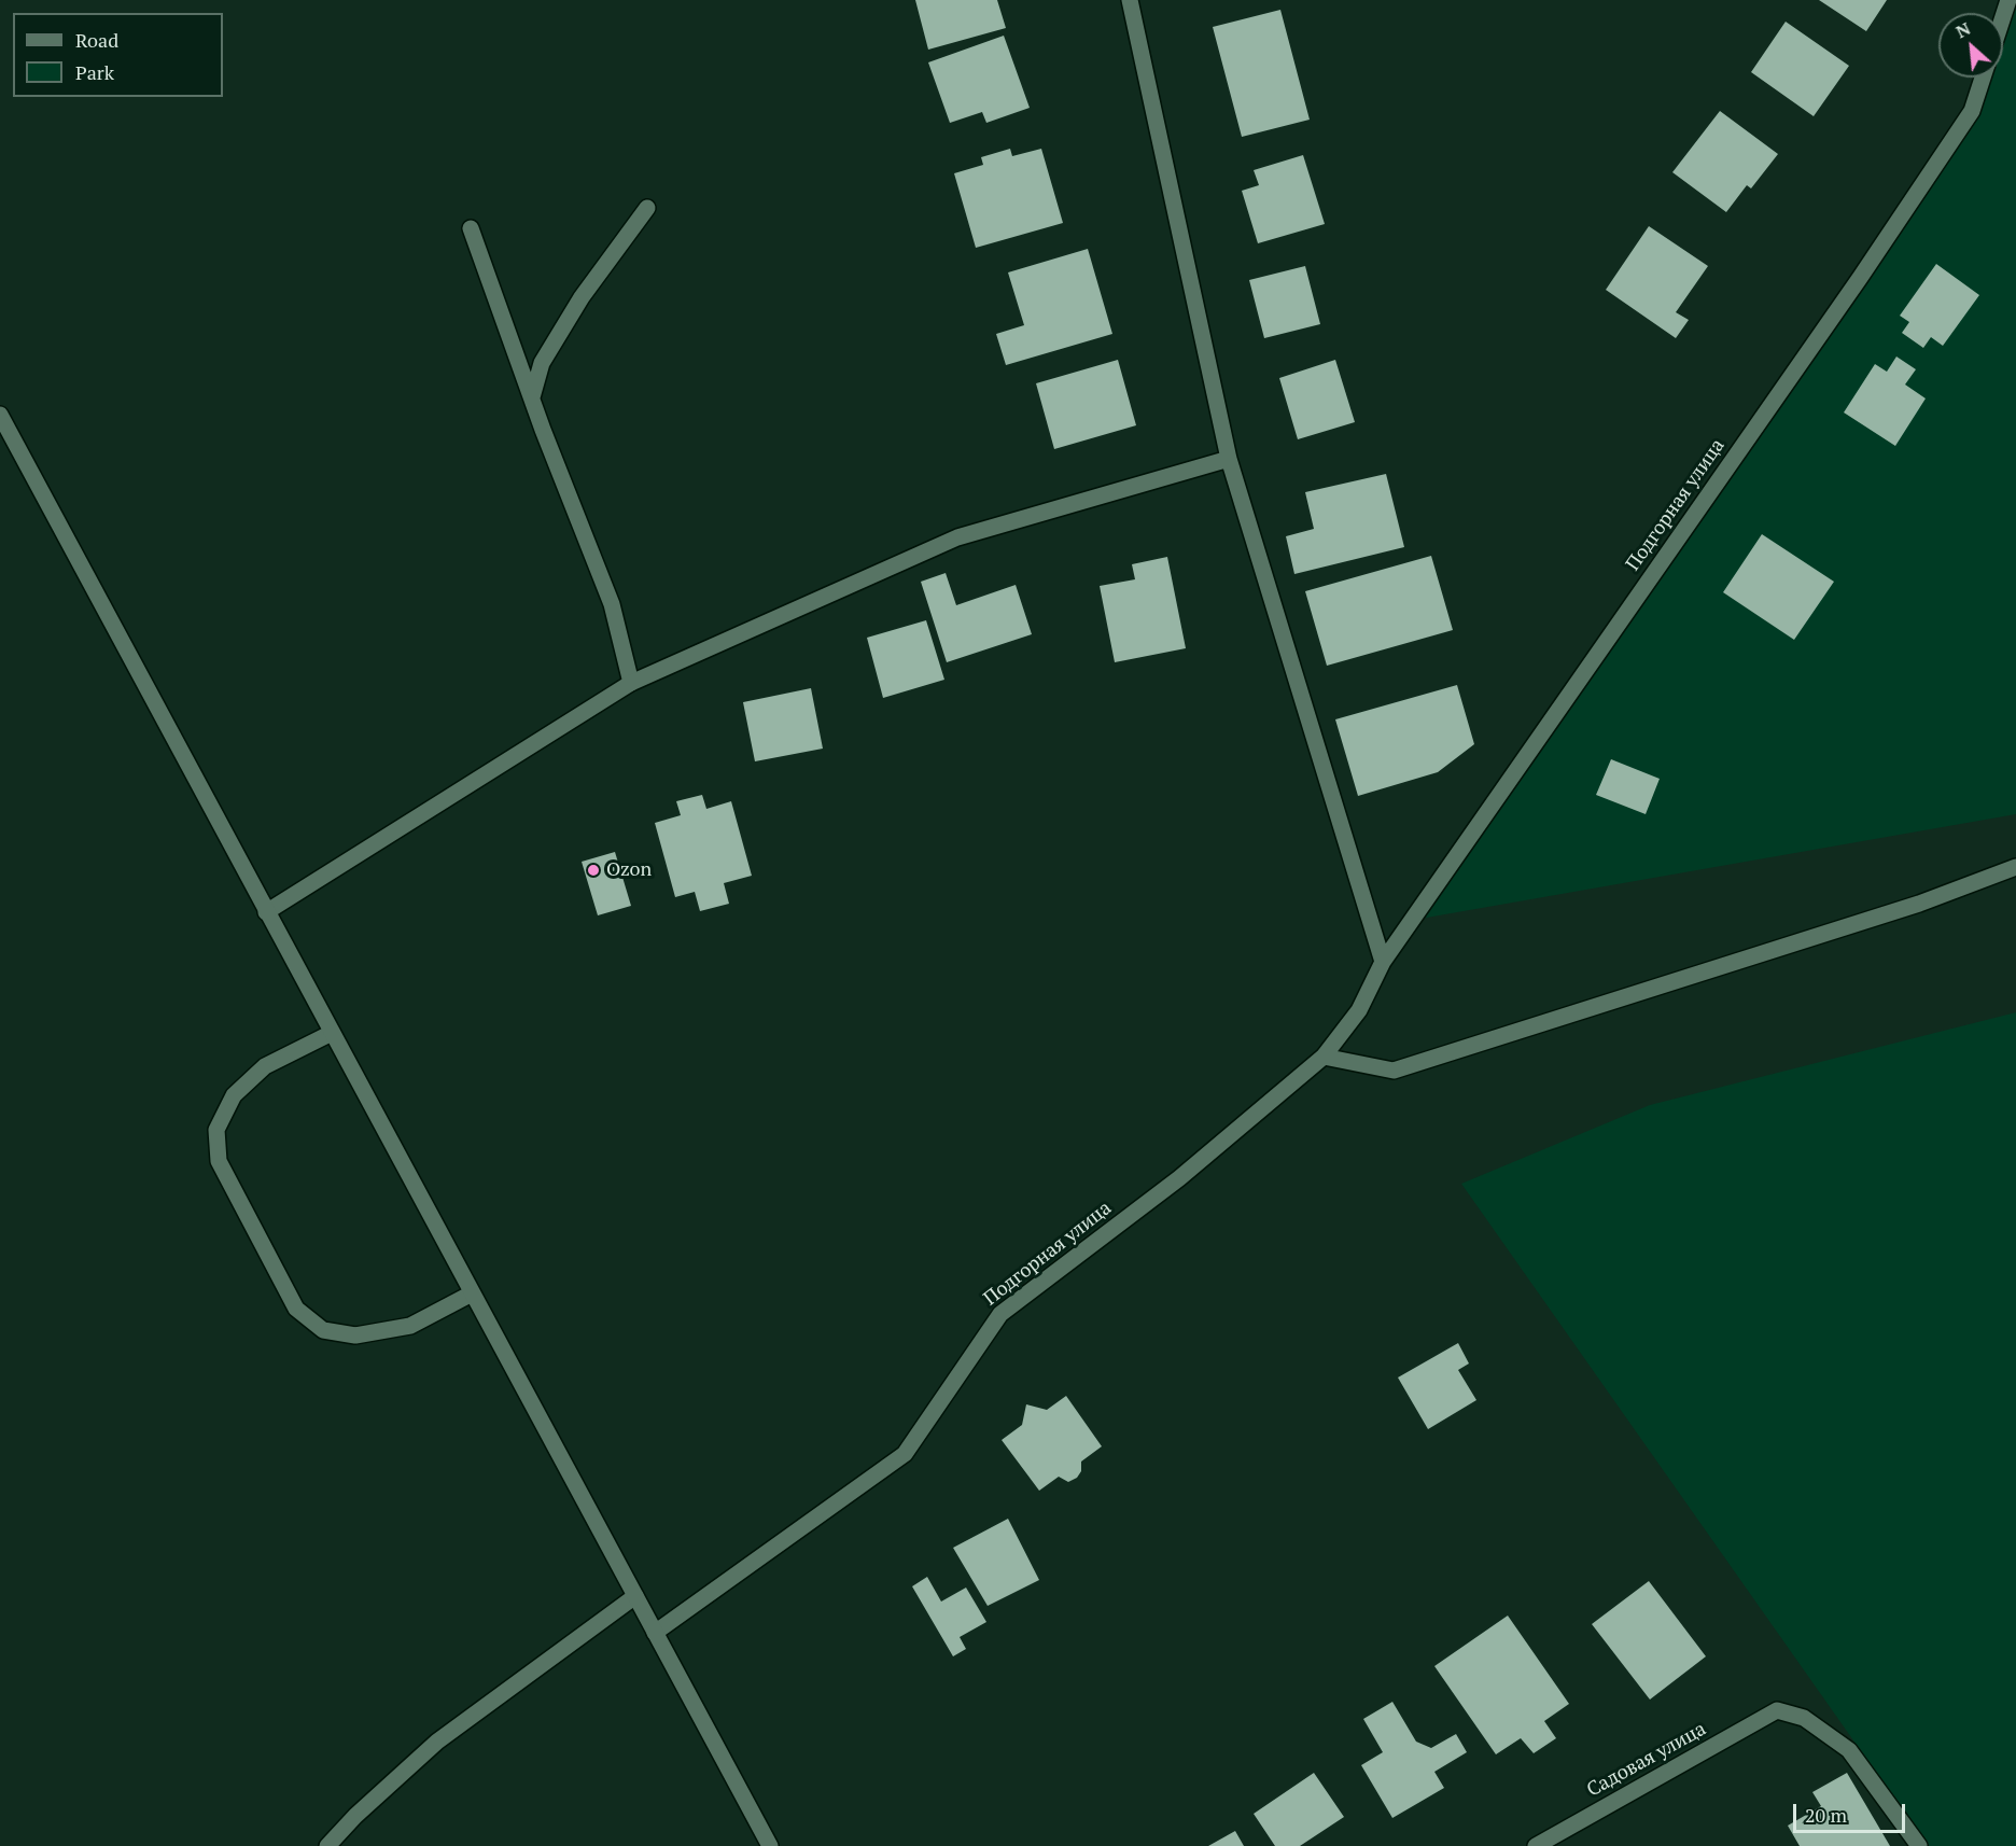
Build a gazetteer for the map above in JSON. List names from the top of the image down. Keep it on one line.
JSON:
{"streets":{"street":["Подгорная улица","Садовая улица"]},"places":["Ozon"],"legend":["Road","Park"],"scale_bar":"20 m","north":"top left"}
